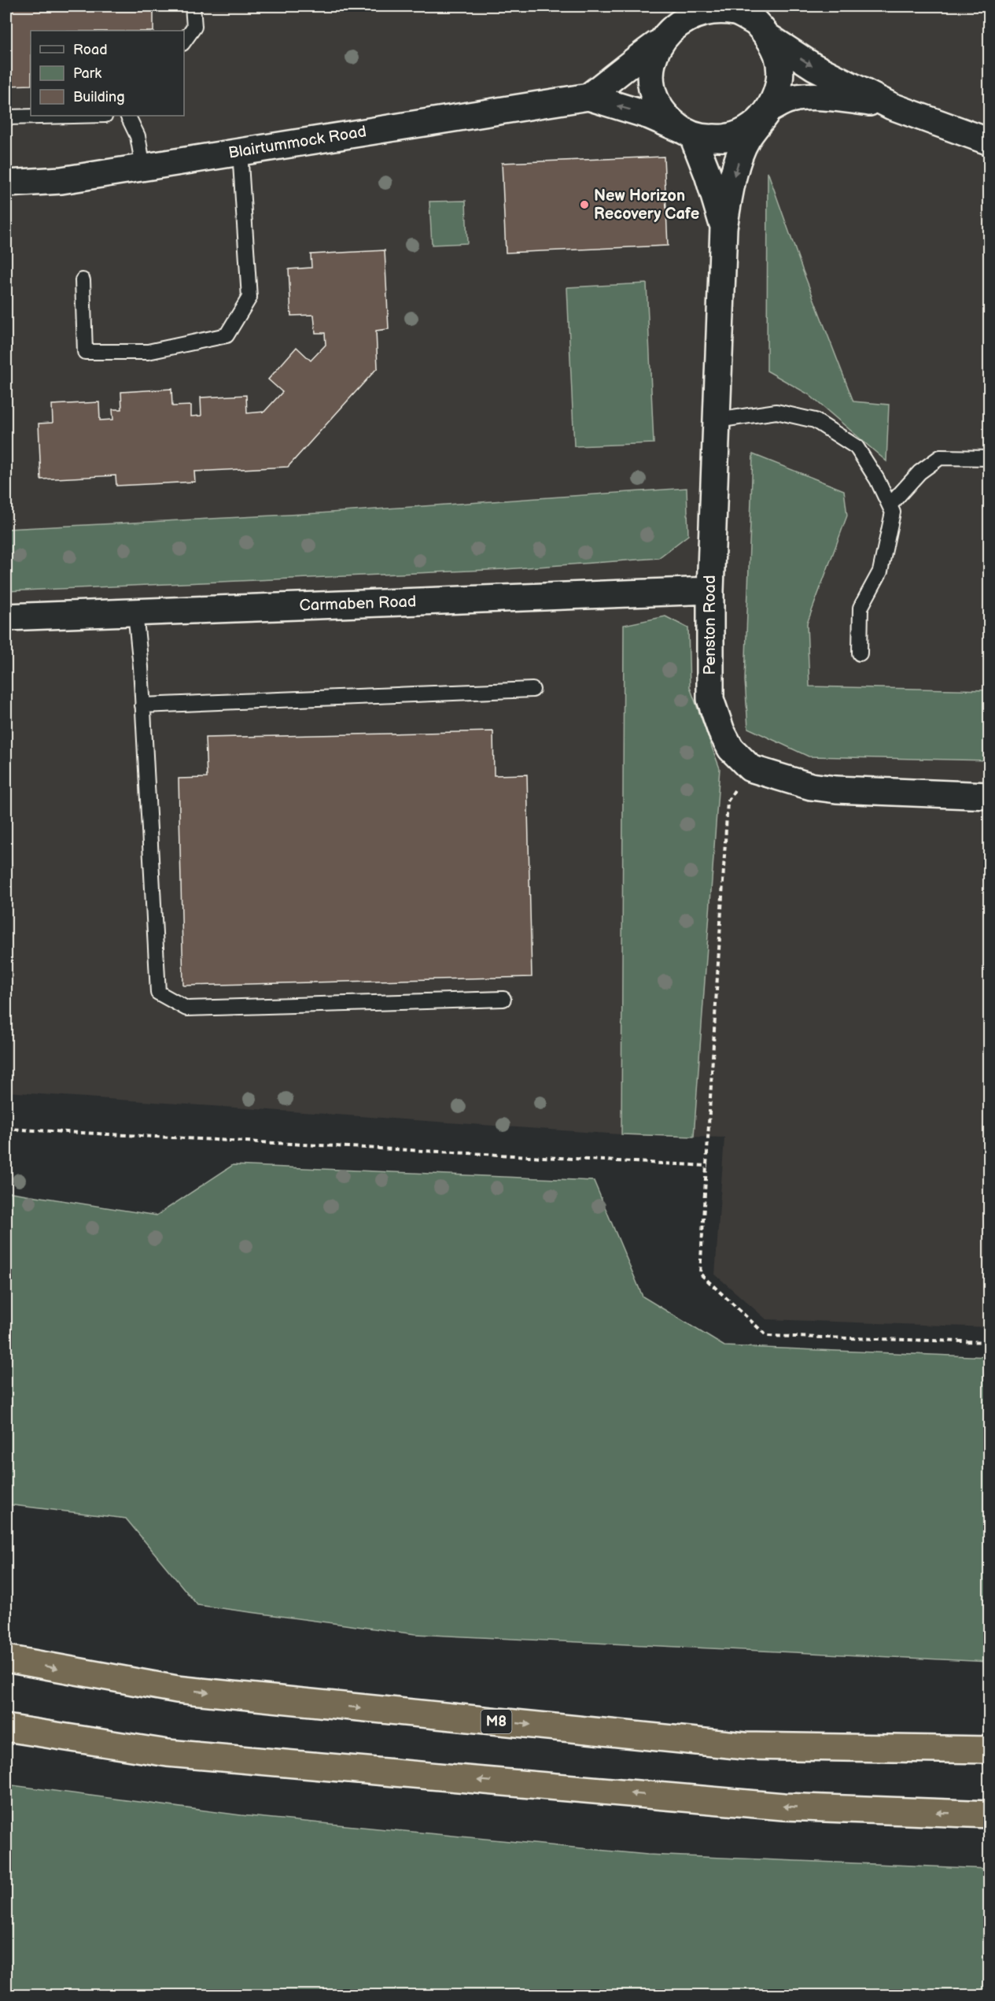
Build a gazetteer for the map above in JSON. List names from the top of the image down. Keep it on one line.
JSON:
{"streets":{"highway":["M8"],"street":["Blairtummock Road","Carmaben Road","Penston Road"]},"crossings":[["Carmaben Road","Penston Road"]],"places":["New Horizon Recovery Cafe"],"legend":["Road","Park","Building"]}
